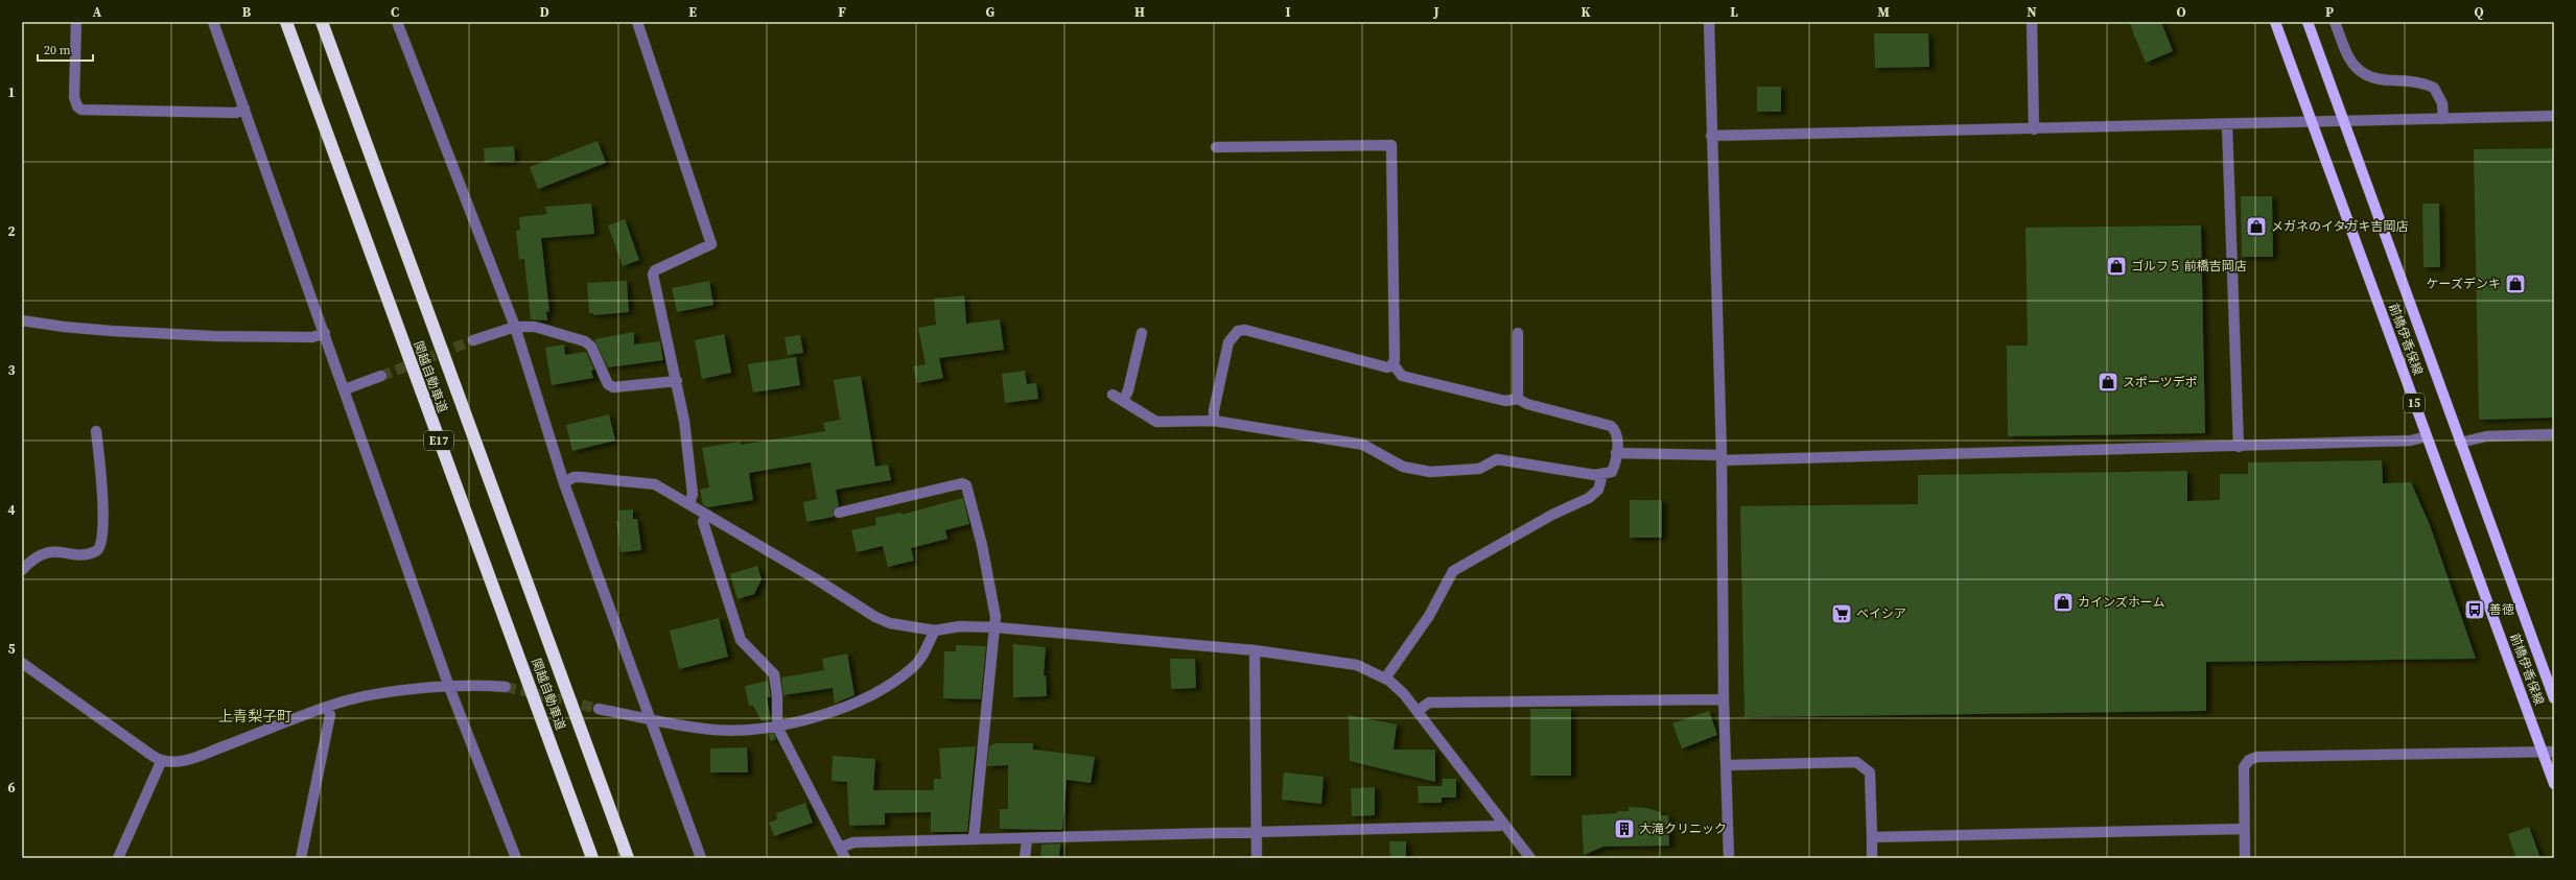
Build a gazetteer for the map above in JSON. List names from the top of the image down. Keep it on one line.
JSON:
{"streets":{"highway":["関越自動車道","E17"],"main road":["前橋伊香保線","15"]},"districts":["上青梨子町"],"places":{"shop":["メガネのイタガキ吉岡店","ゴルフ５ 前橋吉岡店","ケーズデンキ","スポーツデポ","カインズホーム"],"bus stop":["善徳"],"supermarket":["ベイシア"],"building":["大滝クリニック"]},"scale_bar":"20 m","grid":{"columns":["A","B","C","D","E","F","G","H","I","J","K","L","M","N","O","P","Q"],"rows":["1","2","3","4","5","6"]}}
